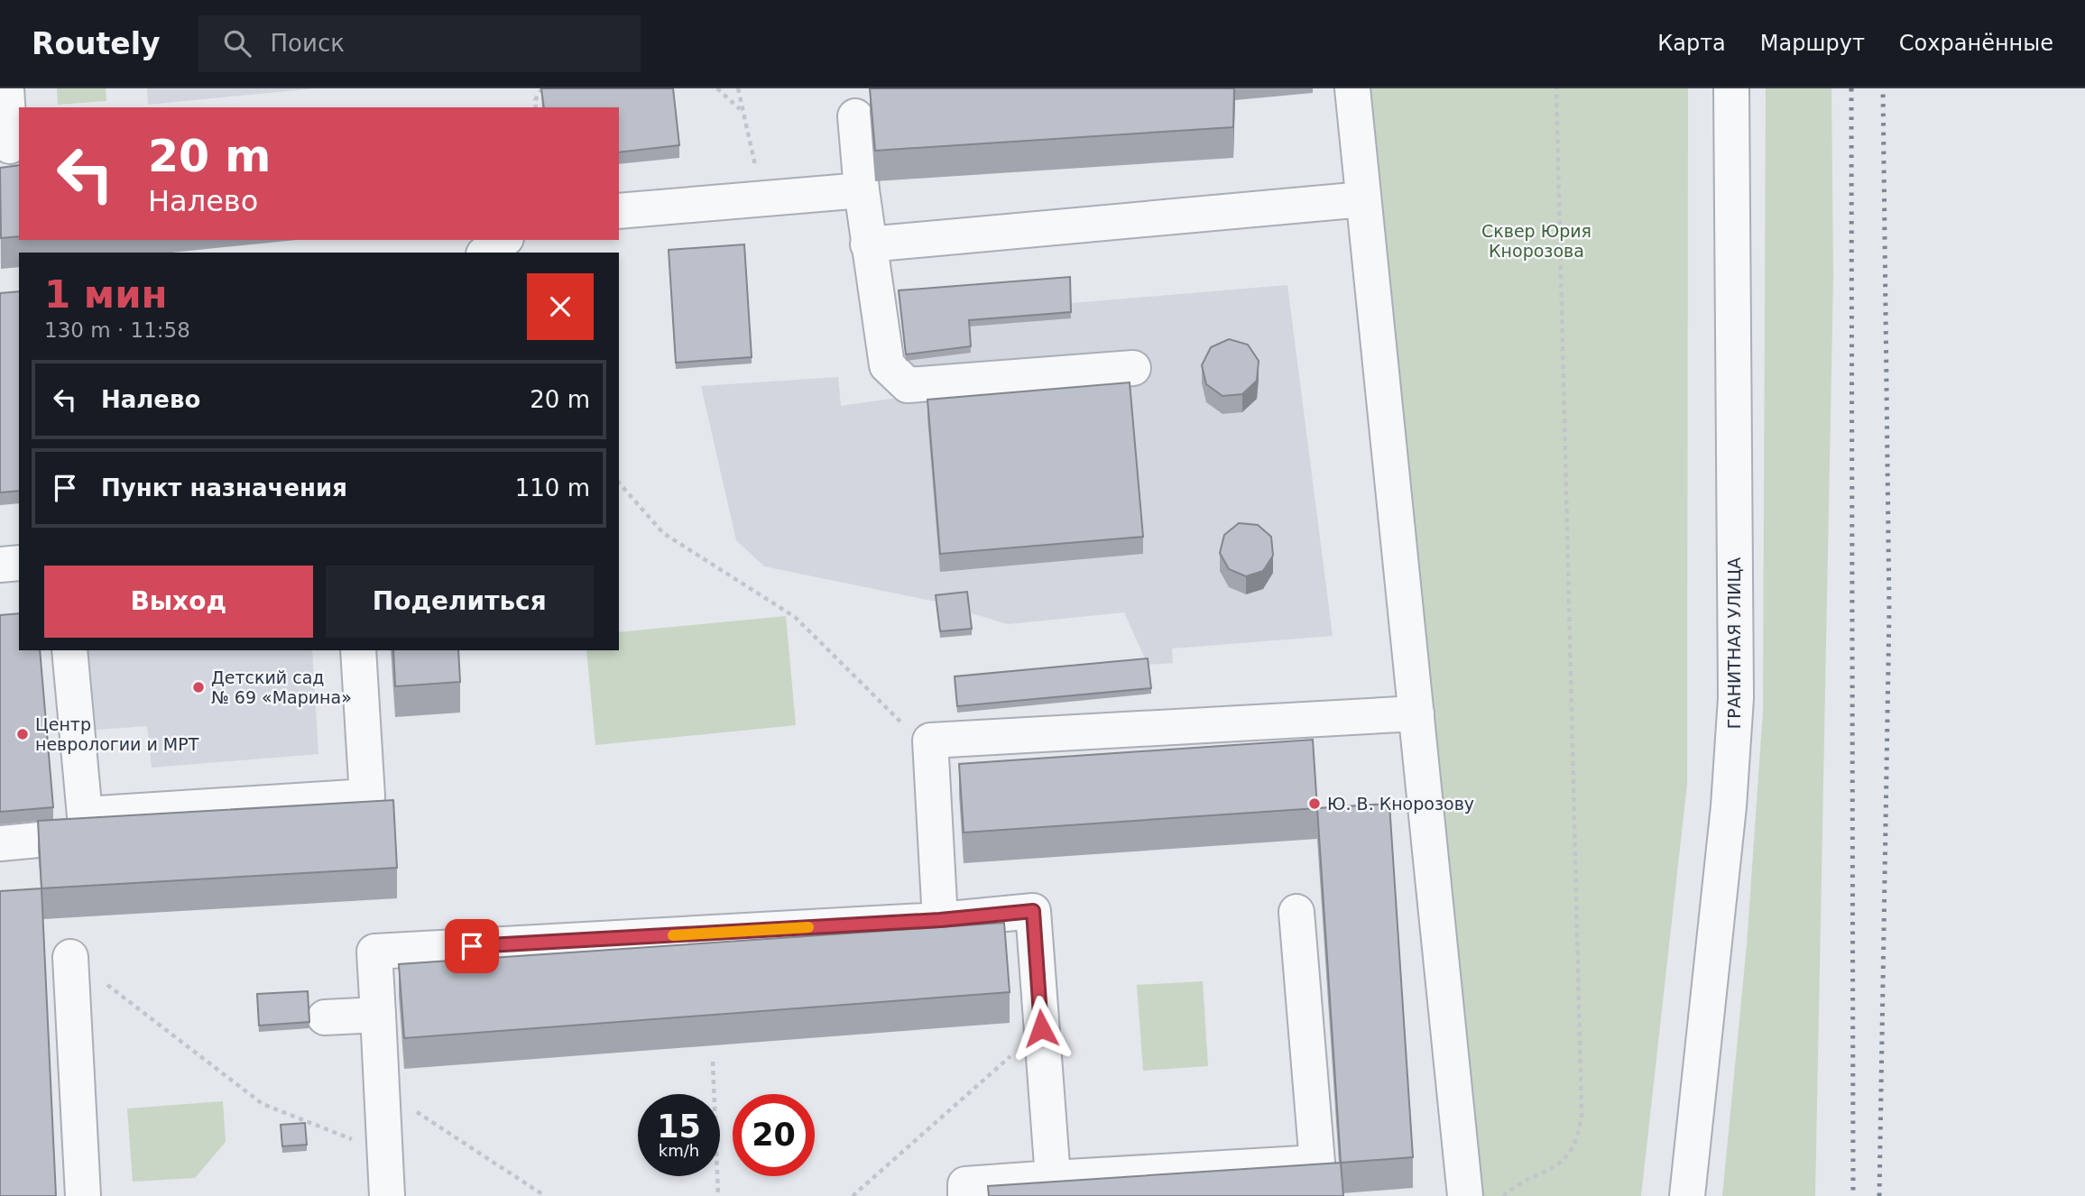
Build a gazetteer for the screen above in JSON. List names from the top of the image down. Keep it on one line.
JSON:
{"streets":{"street":["ГРАНИТНАЯ УЛИЦА"]},"parks":["Сквер Юрия Кнорозова"],"places":["Детский сад № 69 «Марина»","Центр неврологии и МРТ","Ю. В. Кнорозову"],"page":{"header":"Routely","search":"Поиск","nav":["Карта","Маршрут","Сохранённые"],"turn":["20 m","Налево"],"heading":["1 мин","130 m · 11:58"],"list":[{"name":"Налево","value":"20 m"},{"name":"Пункт назначения","value":"110 m"}],"buttons":["Выход","Поделиться"],"speed":"15 km/h","limit":"20"}}
